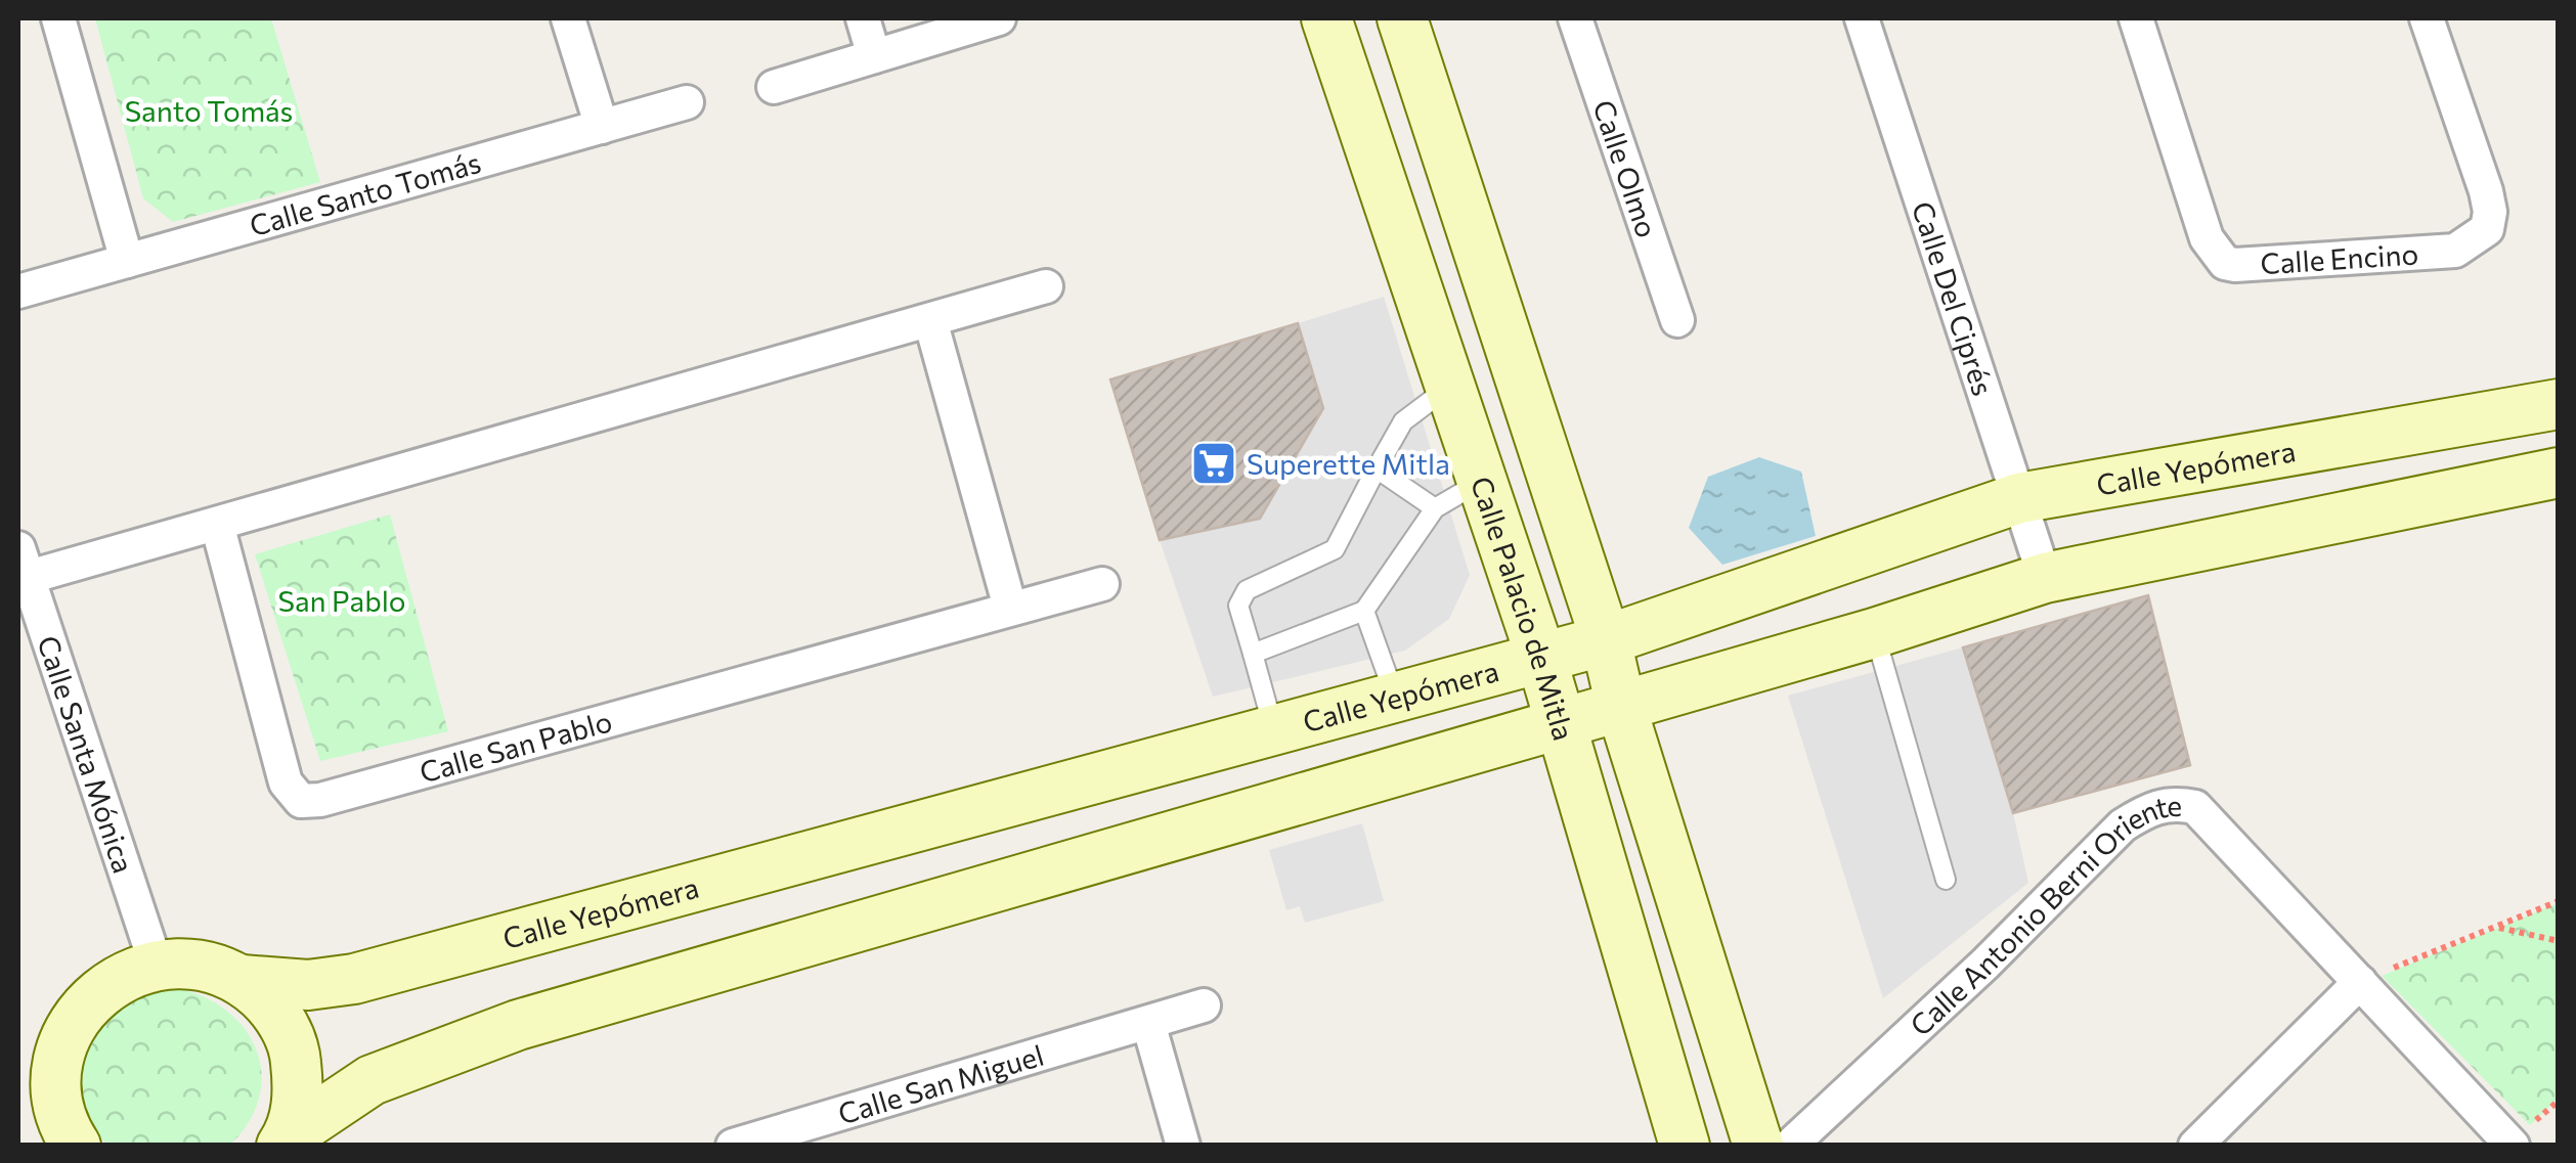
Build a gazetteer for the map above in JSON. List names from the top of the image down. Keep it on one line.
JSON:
{"streets":{"main road":["Calle Yepómera","Calle Palacio de Mitla"],"street":["Calle Olmo","Calle Santo Tomás","Calle Encino","Calle Del Ciprés","Calle San Pablo","Calle Santa Mónica","Calle Antonio Berni Oriente","Calle San Miguel"]},"crossings":[["Calle Del Ciprés","Calle Yepómera"],["Calle Yepómera","Calle Palacio de Mitla"]],"parks":["Santo Tomás","San Pablo"],"places":{"supermarket":["Superette Mitla"]}}
